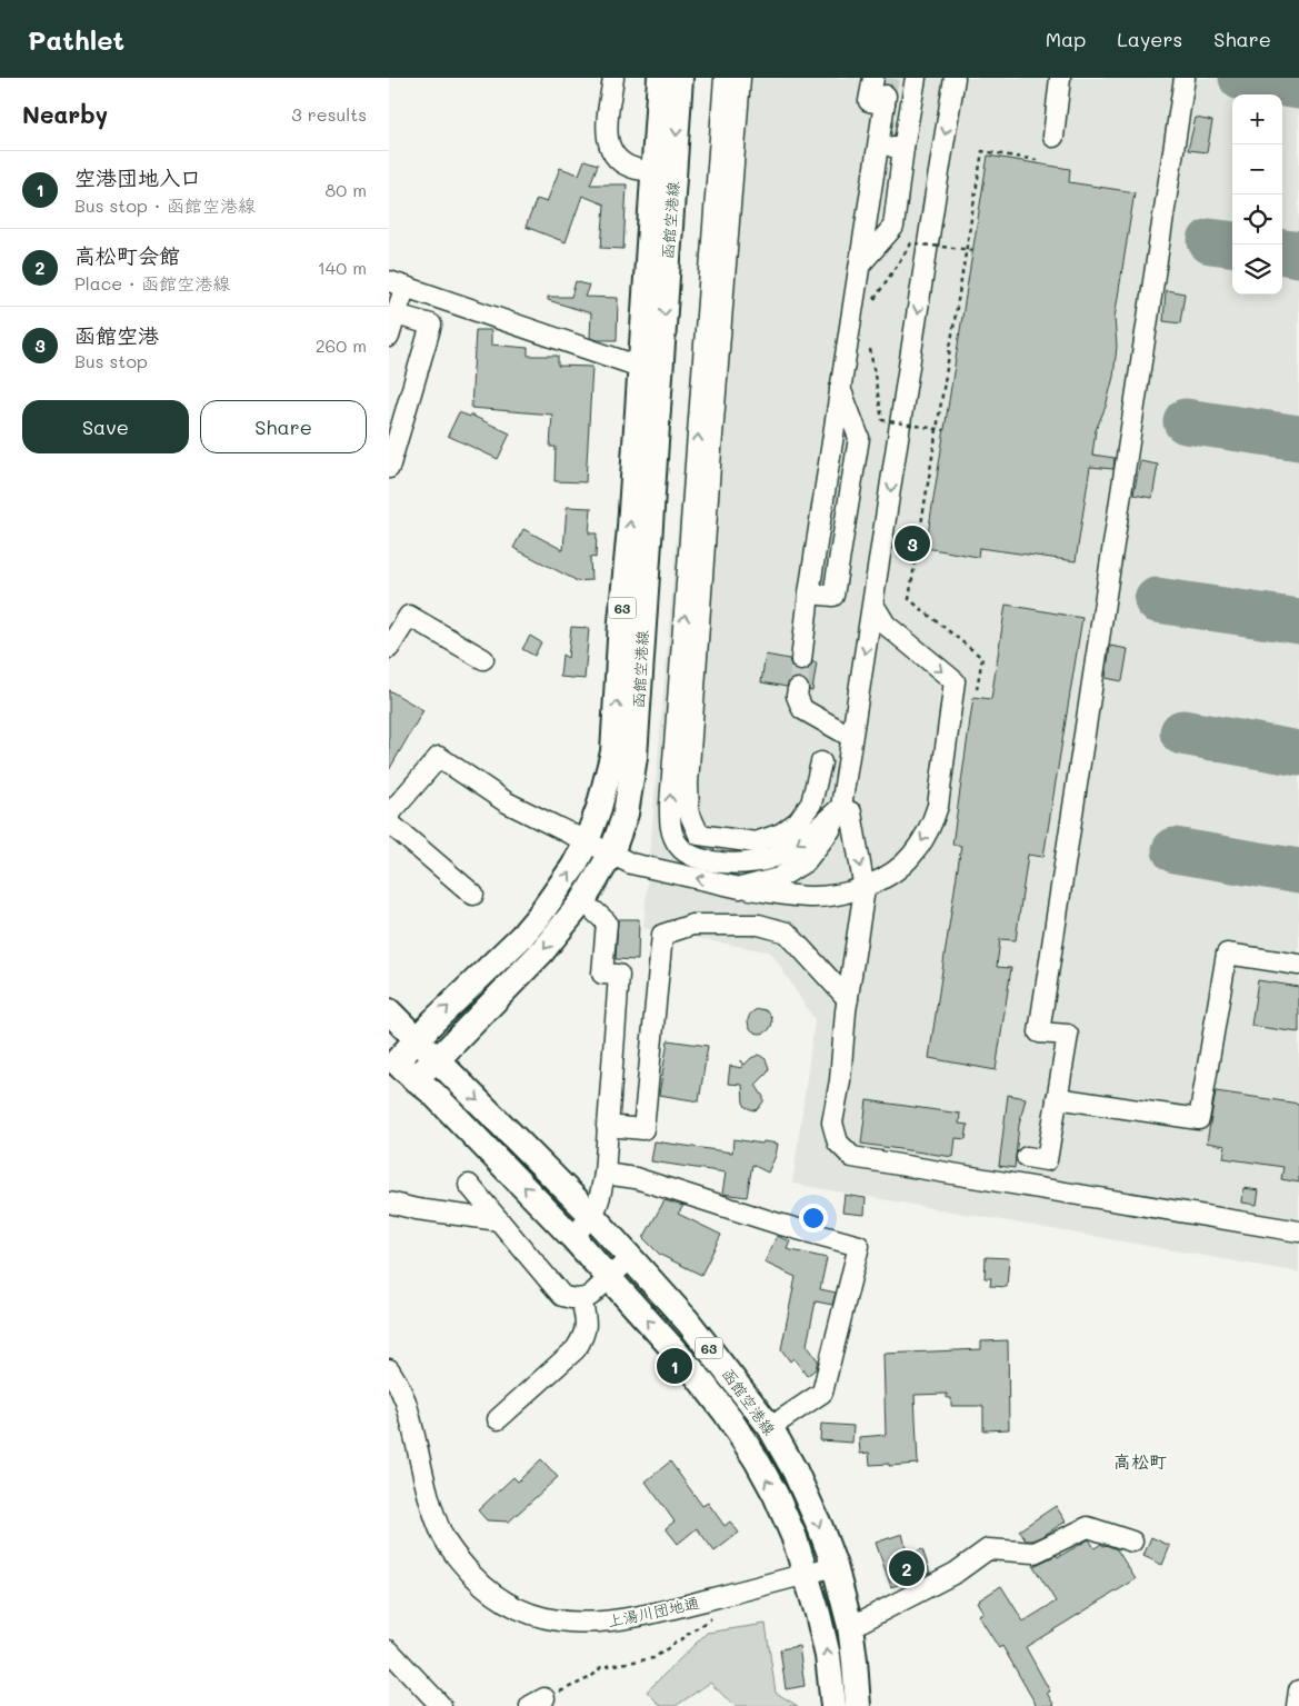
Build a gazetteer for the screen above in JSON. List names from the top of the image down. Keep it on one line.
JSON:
{"streets":{"main road":["函館空港線","63"],"street":["上湯川団地通"]},"crossings":[["函館空港線","上湯川団地通"]],"districts":["高松町"],"page":{"header":"Pathlet","nav":["Map","Layers","Share"],"heading":["Nearby","3 results"],"map_buttons":["+","−"],"list":[{"mark":"1","name":"空港団地入口","note":"Bus stop · 函館空港線","value":"80 m"},{"mark":"2","name":"高松町会館","note":"Place · 函館空港線","value":"140 m"},{"mark":"3","name":"函館空港","note":"Bus stop","value":"260 m"}],"buttons":["Save","Share"],"pins":["3","1","2"]}}
